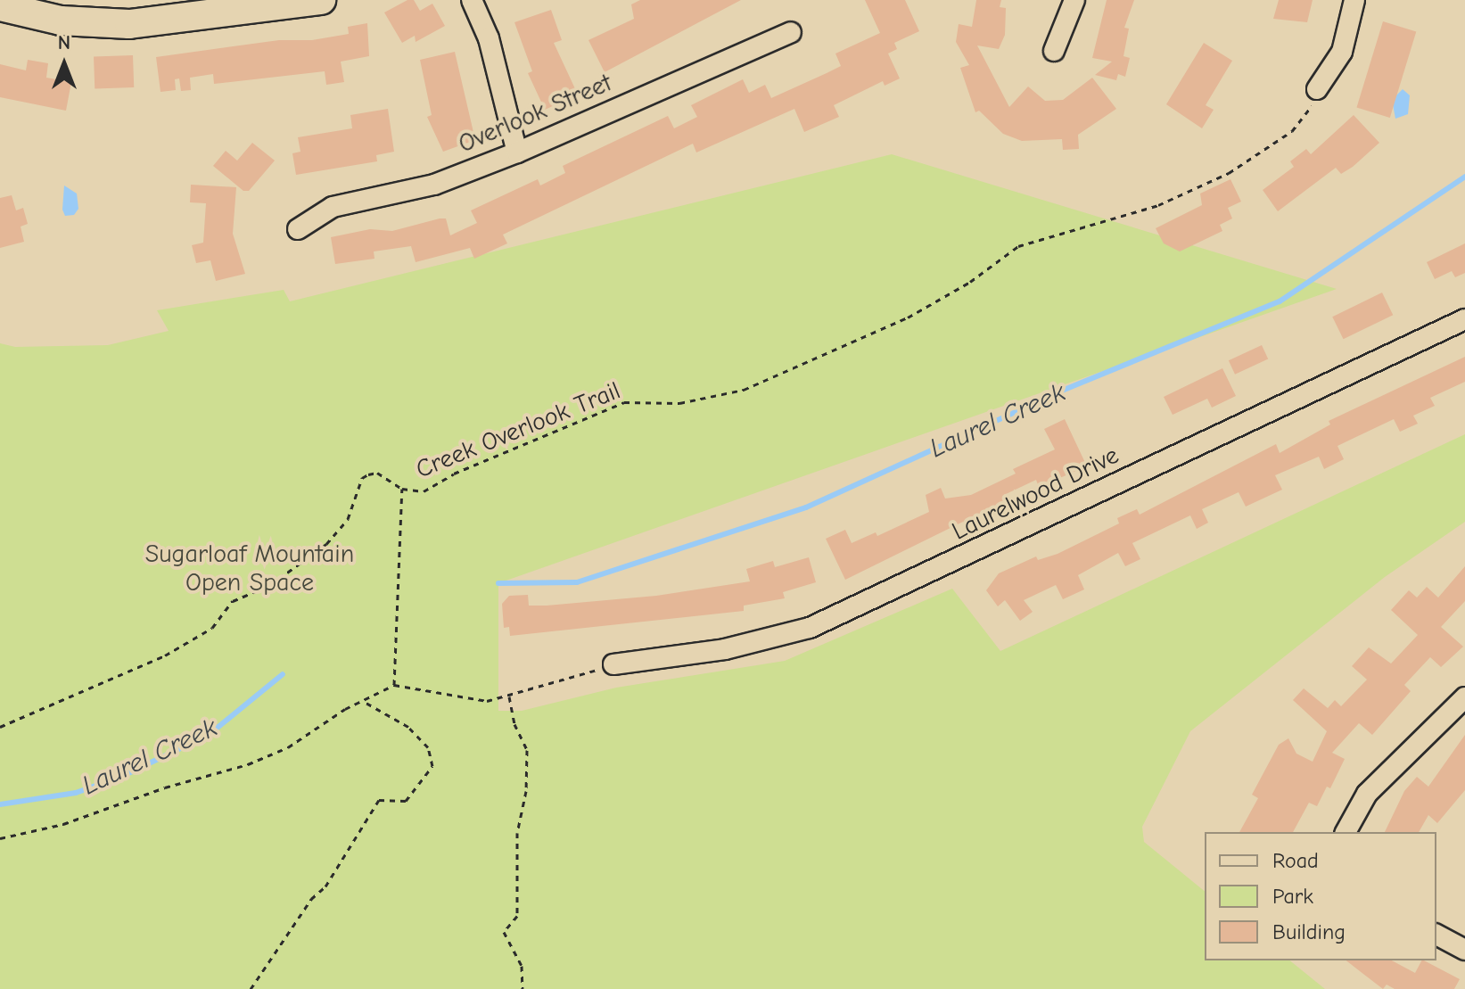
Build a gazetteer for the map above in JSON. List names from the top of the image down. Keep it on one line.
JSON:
{"streets":{"street":["Overlook Street","Laurelwood Drive"],"path":["Creek Overlook Trail"]},"water":["Laurel Creek"],"parks":["Sugarloaf Mountain Open Space"],"legend":["Road","Park","Building"],"north":"top"}
